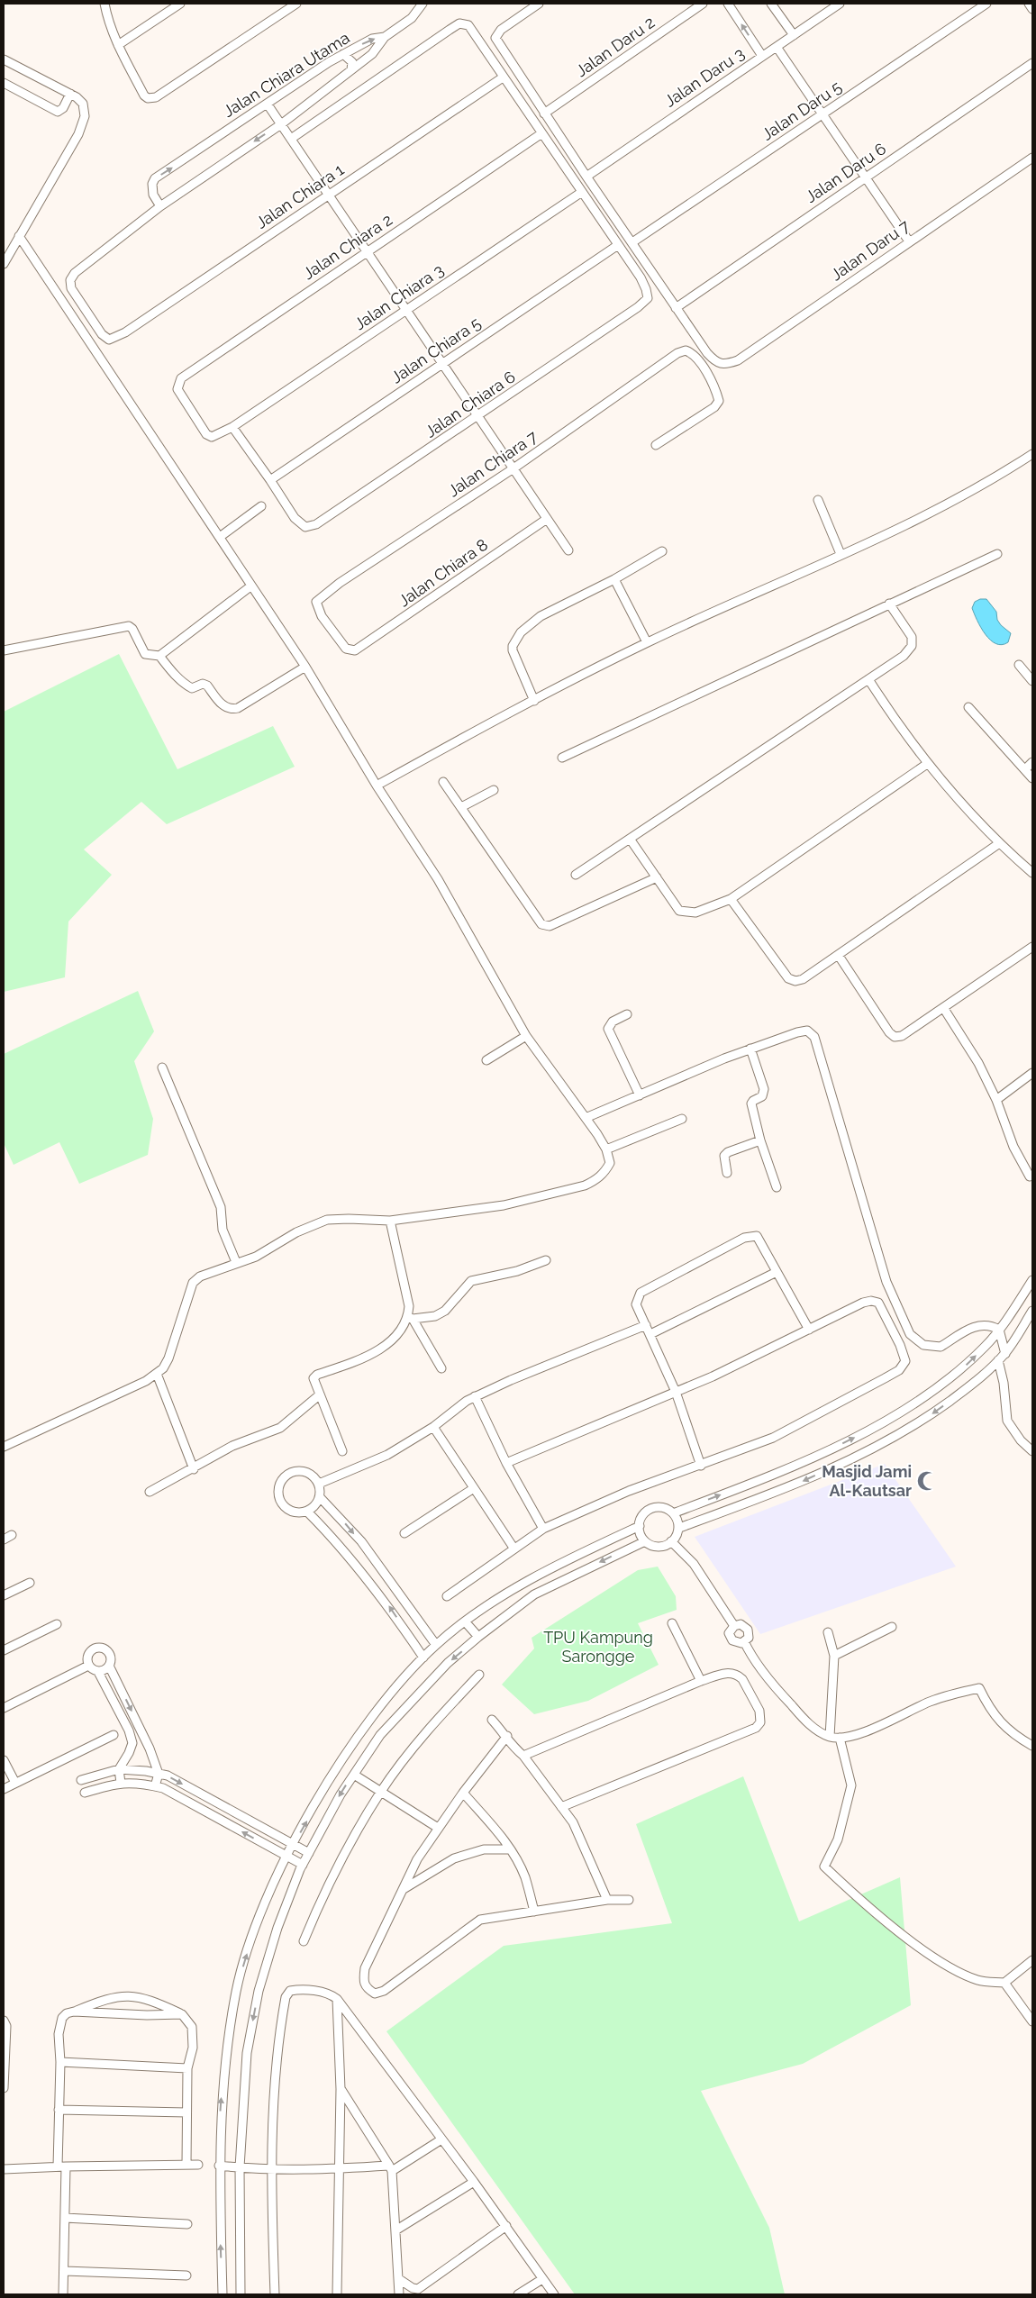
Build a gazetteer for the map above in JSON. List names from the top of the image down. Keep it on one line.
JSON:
{"streets":{"street":["Jalan Daru 2","Jalan Chiara Utama","Jalan Daru 3","Jalan Daru 5","Jalan Daru 6","Jalan Chiara 1","Jalan Chiara 2","Jalan Daru 7","Jalan Chiara 3","Jalan Chiara 5","Jalan Chiara 6","Jalan Chiara 7","Jalan Chiara 8"]},"crossings":[["Jalan Chiara Utama","Jalan Chiara 1"],["Jalan Daru 6","Jalan Daru 7"],["Jalan Chiara 2","Jalan Chiara 3"],["Jalan Chiara 5","Jalan Chiara 6"],["Jalan Chiara 7","Jalan Chiara 8"]],"parks":["TPU Kampung Sarongge"],"places":{"mosque":["Masjid Jami Al-Kautsar"]}}
